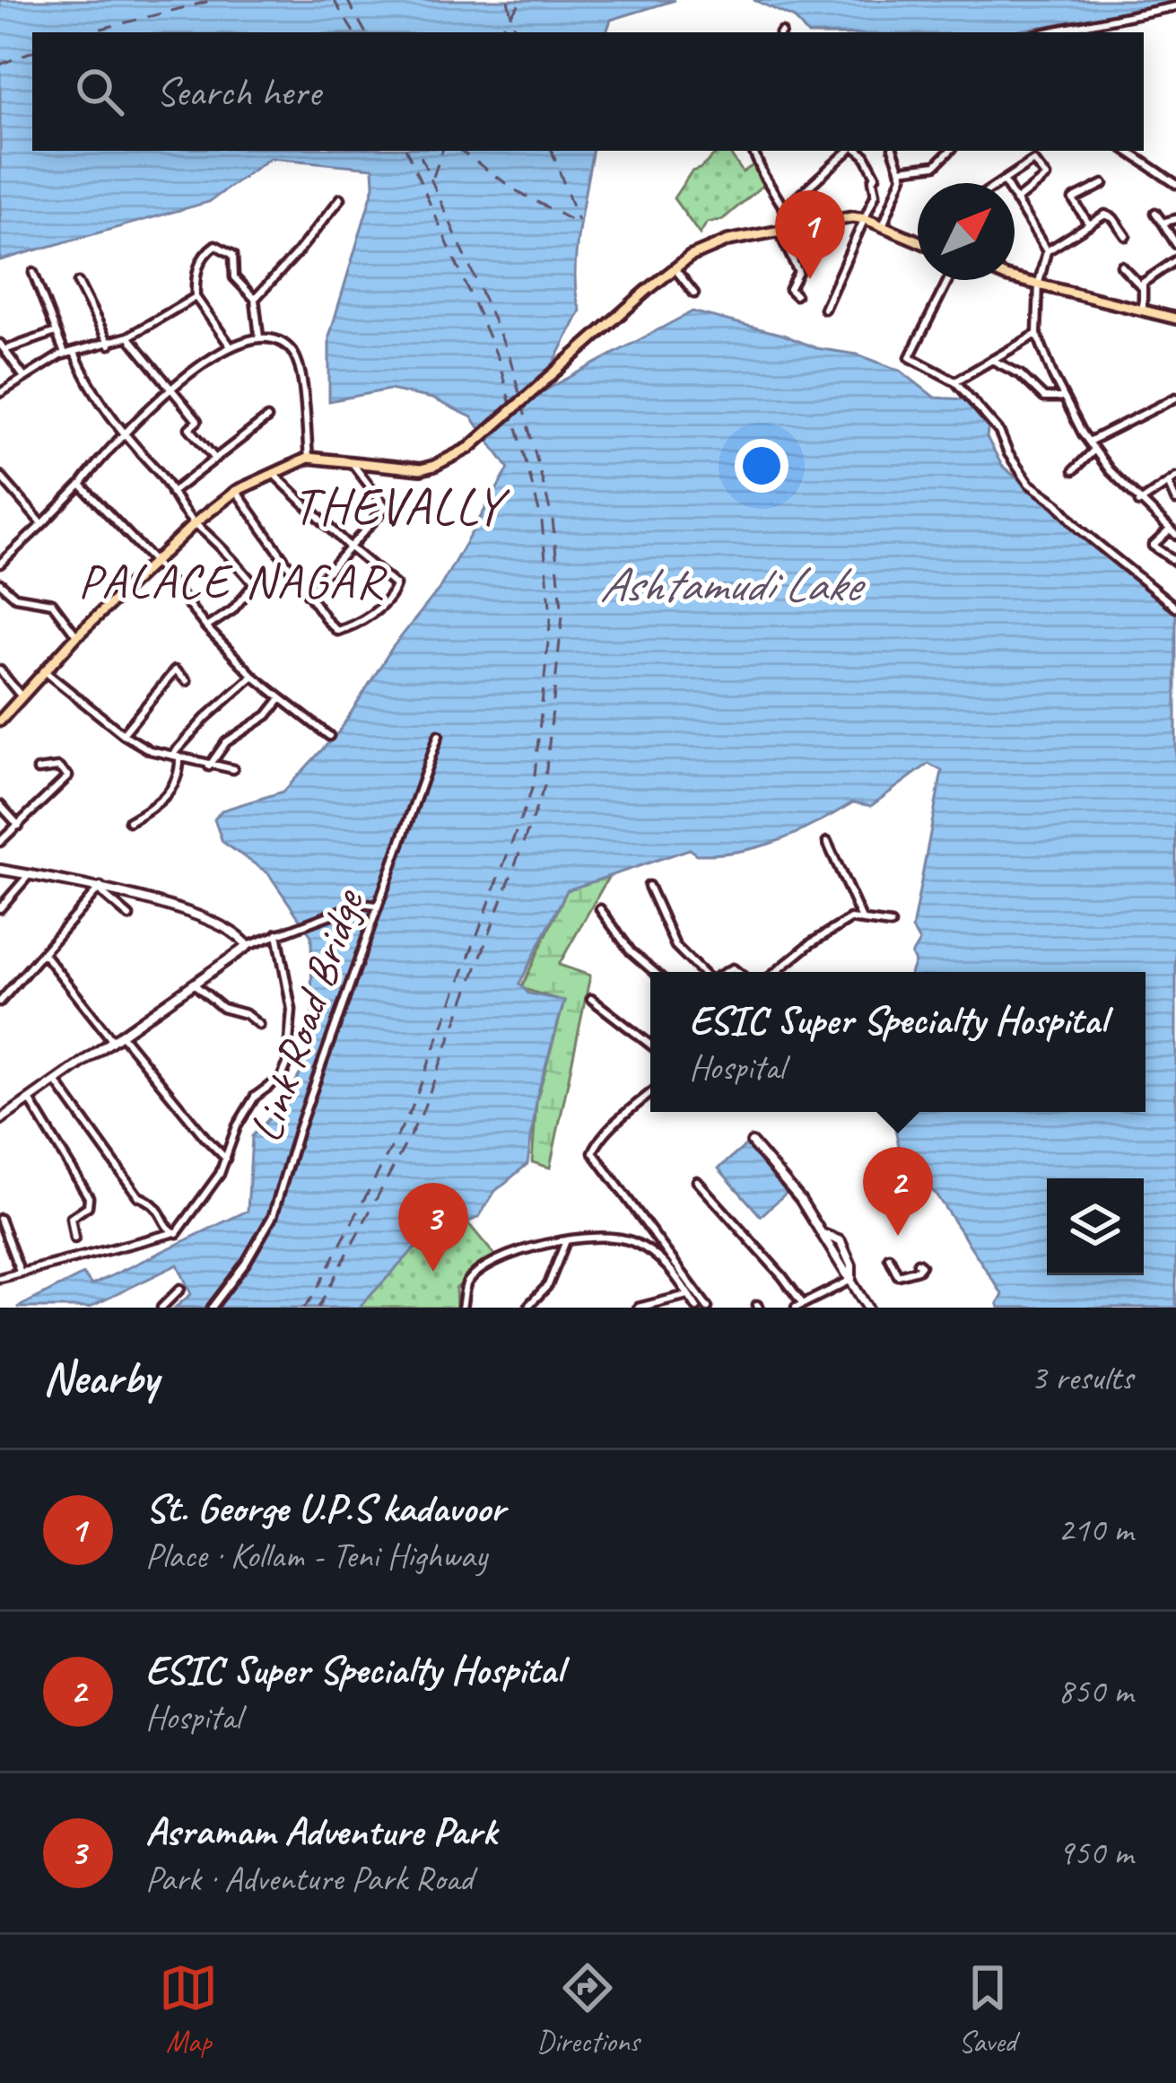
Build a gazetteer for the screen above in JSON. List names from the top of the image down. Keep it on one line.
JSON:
{"streets":{"street":["Link Road Bridge"]},"districts":["THEVALLY","PALACE NAGAR"],"water":["Ashtamudi Lake"],"north":"top right","page":{"search":"Search here","pins":["1","2","3"],"popup":["ESIC Super Specialty Hospital","Hospital"],"heading":["Nearby","3 results"],"list":[{"mark":"1","name":"St. George U.P.S kadavoor","note":"Place · Kollam - Teni Highway","value":"210 m"},{"mark":"2","name":"ESIC Super Specialty Hospital","note":"Hospital","value":"850 m"},{"mark":"3","name":"Asramam Adventure Park","note":"Park · Adventure Park Road","value":"950 m"}],"nav":["Map","Directions","Saved"]}}
